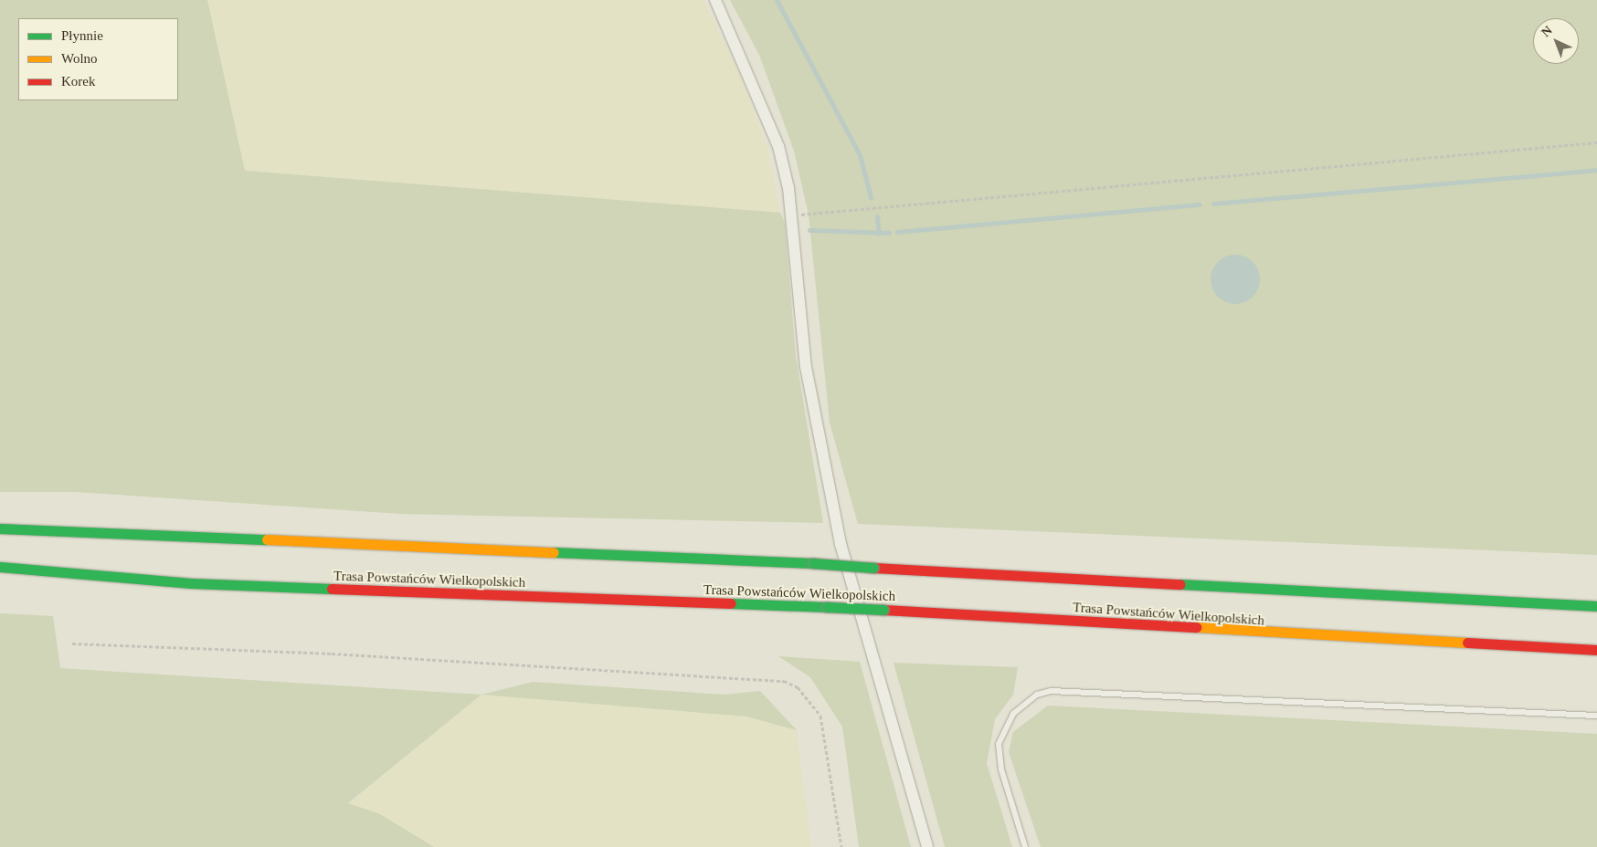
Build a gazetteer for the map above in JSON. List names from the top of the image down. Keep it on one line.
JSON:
{"streets":{"highway":["Trasa Powstańców Wielkopolskich"]},"legend":["Płynnie","Wolno","Korek"],"north":"top left"}
